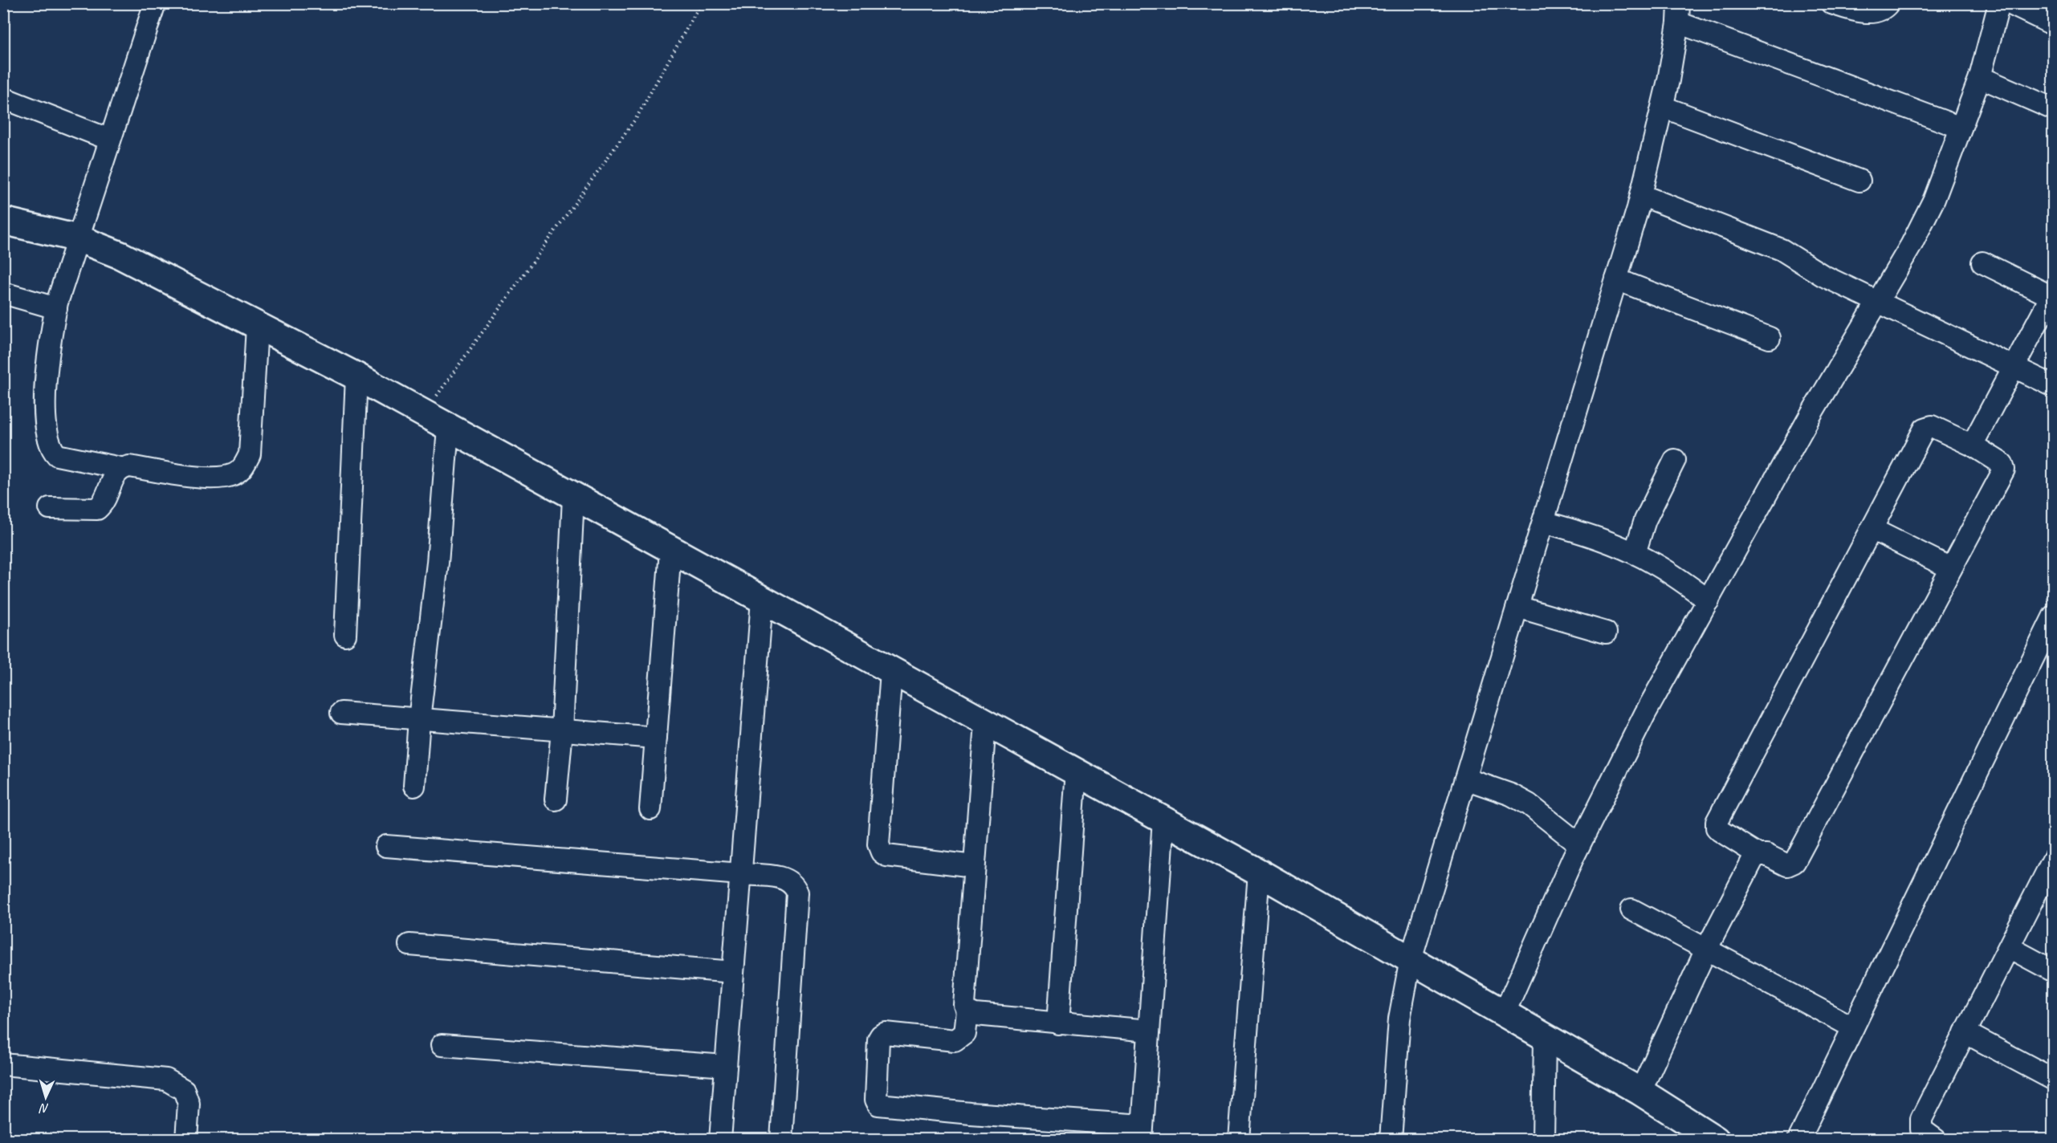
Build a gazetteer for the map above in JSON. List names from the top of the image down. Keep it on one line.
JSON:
{"north":"bottom"}
